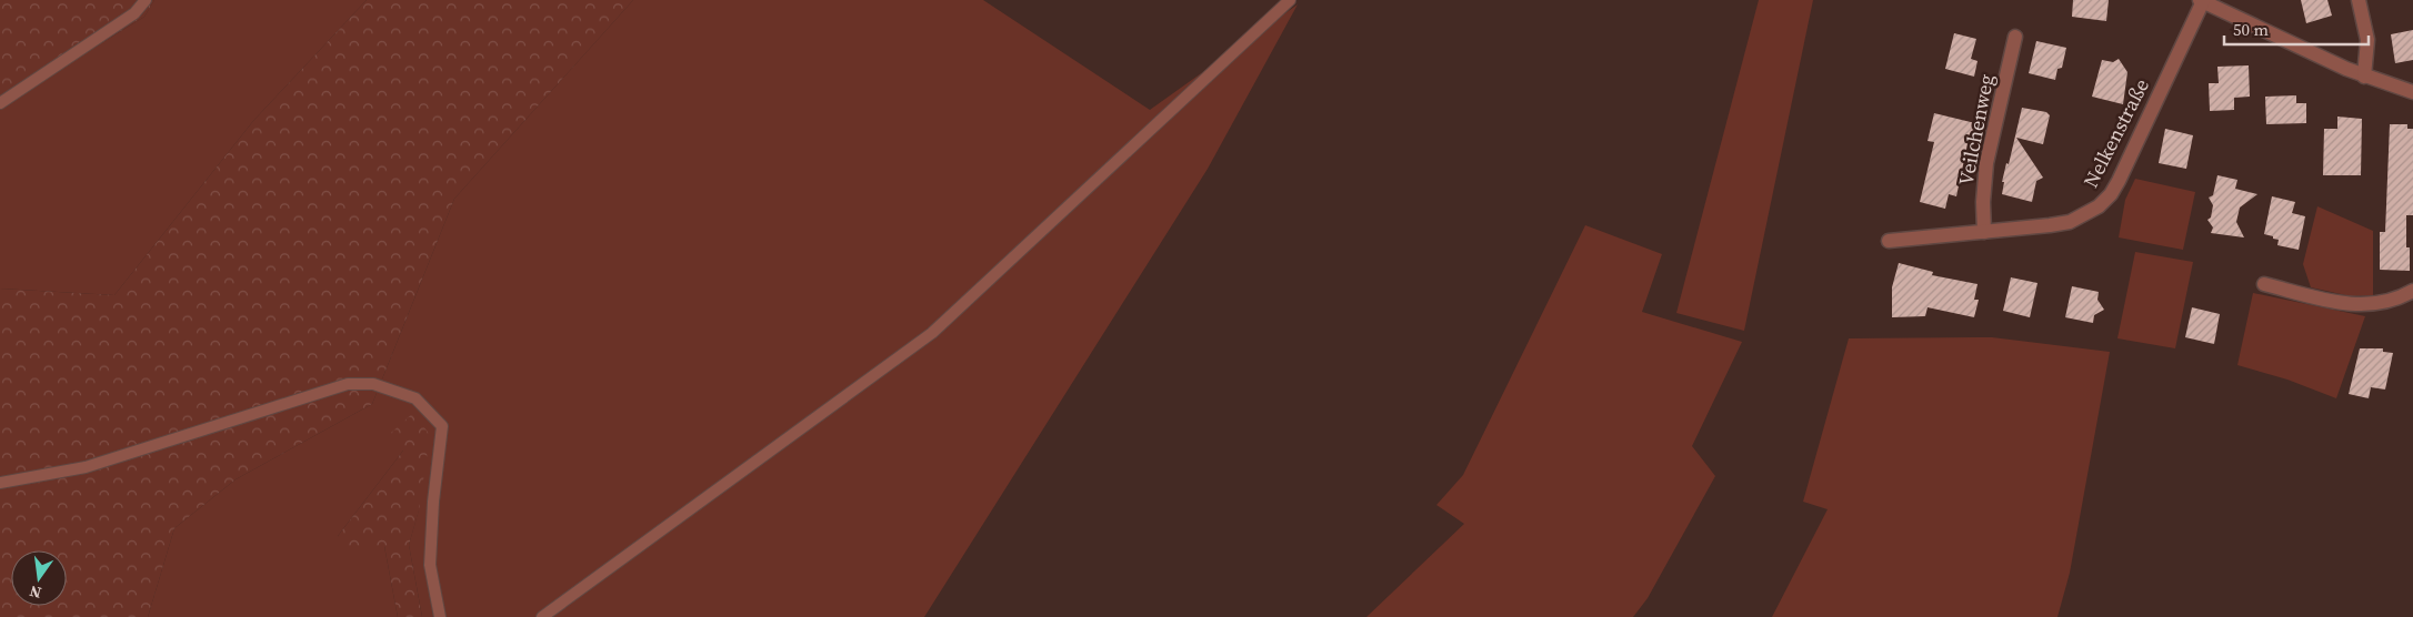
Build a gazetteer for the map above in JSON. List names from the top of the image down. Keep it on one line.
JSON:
{"streets":{"street":["Veilchenweg","Nelkenstraße"]},"crossings":[["Veilchenweg","Nelkenstraße"]],"scale_bar":"50 m","north":"bottom"}
